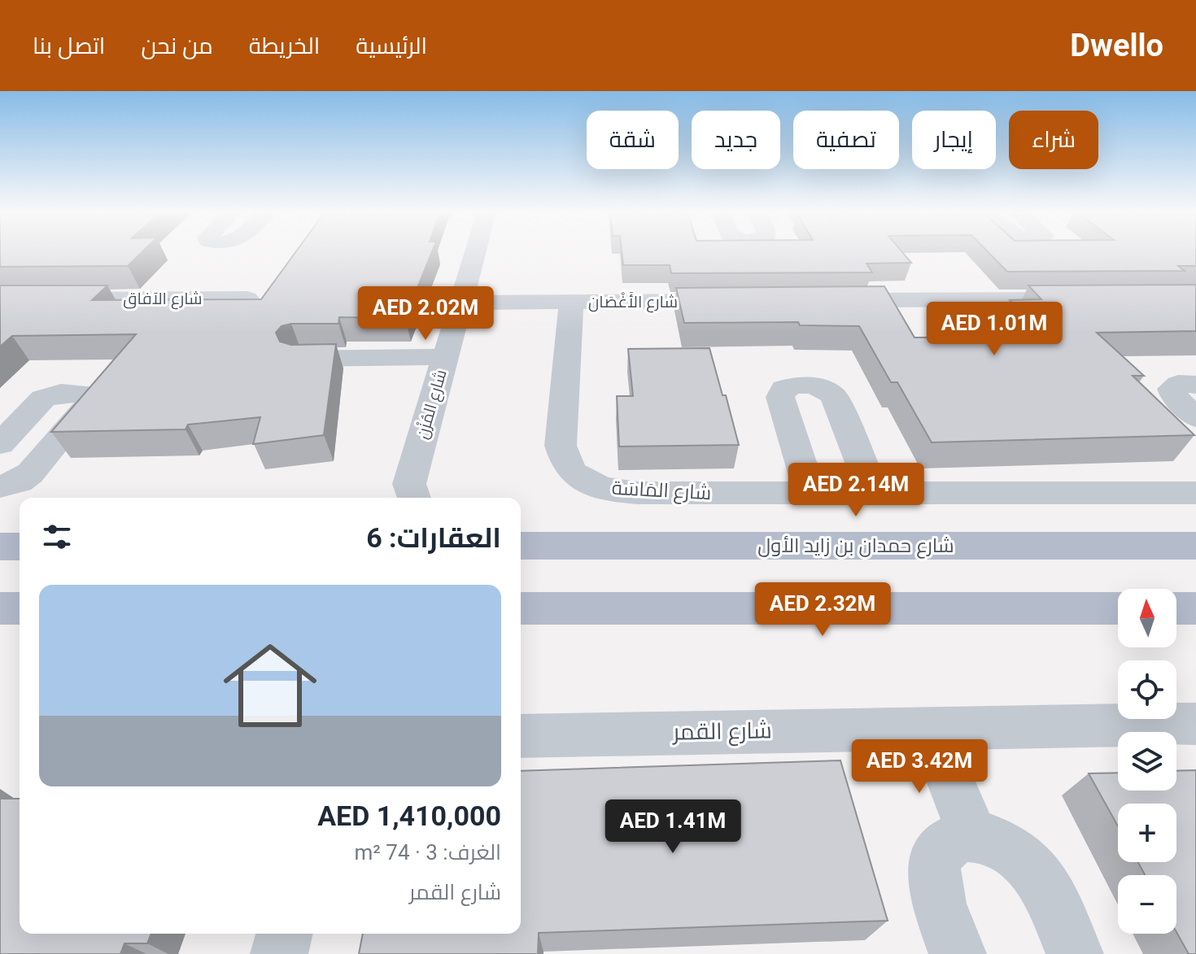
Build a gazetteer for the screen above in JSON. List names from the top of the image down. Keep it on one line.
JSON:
{"streets":{"main road":["شارع حمدان بن زايد الأول"],"street":["شارع الآفاق","شارع الأَغْصَان","شارع المُزْن","شارع المَاسَة","شارع القمر"]},"crossings":[["شارع الأَغْصَان","شارع المُزْن"],["شارع الأَغْصَان","شارع المَاسَة"]],"north":"top","page":{"header":"Dwello","nav":["الرئيسية","الخريطة","من نحن","اتصل بنا"],"chip":["شراء","إيجار","تصفية","جديد","شقة"],"price":["AED 2.02M","AED 1.01M","AED 2.14M","AED 2.32M","AED 3.42M","AED 1.41M"],"heading":"العقارات: 6","list":[{"name":"AED 1,410,000","note":"الغرف: 3 · 74 m² · شارع القمر"}],"map_buttons":["+","−"]}}
